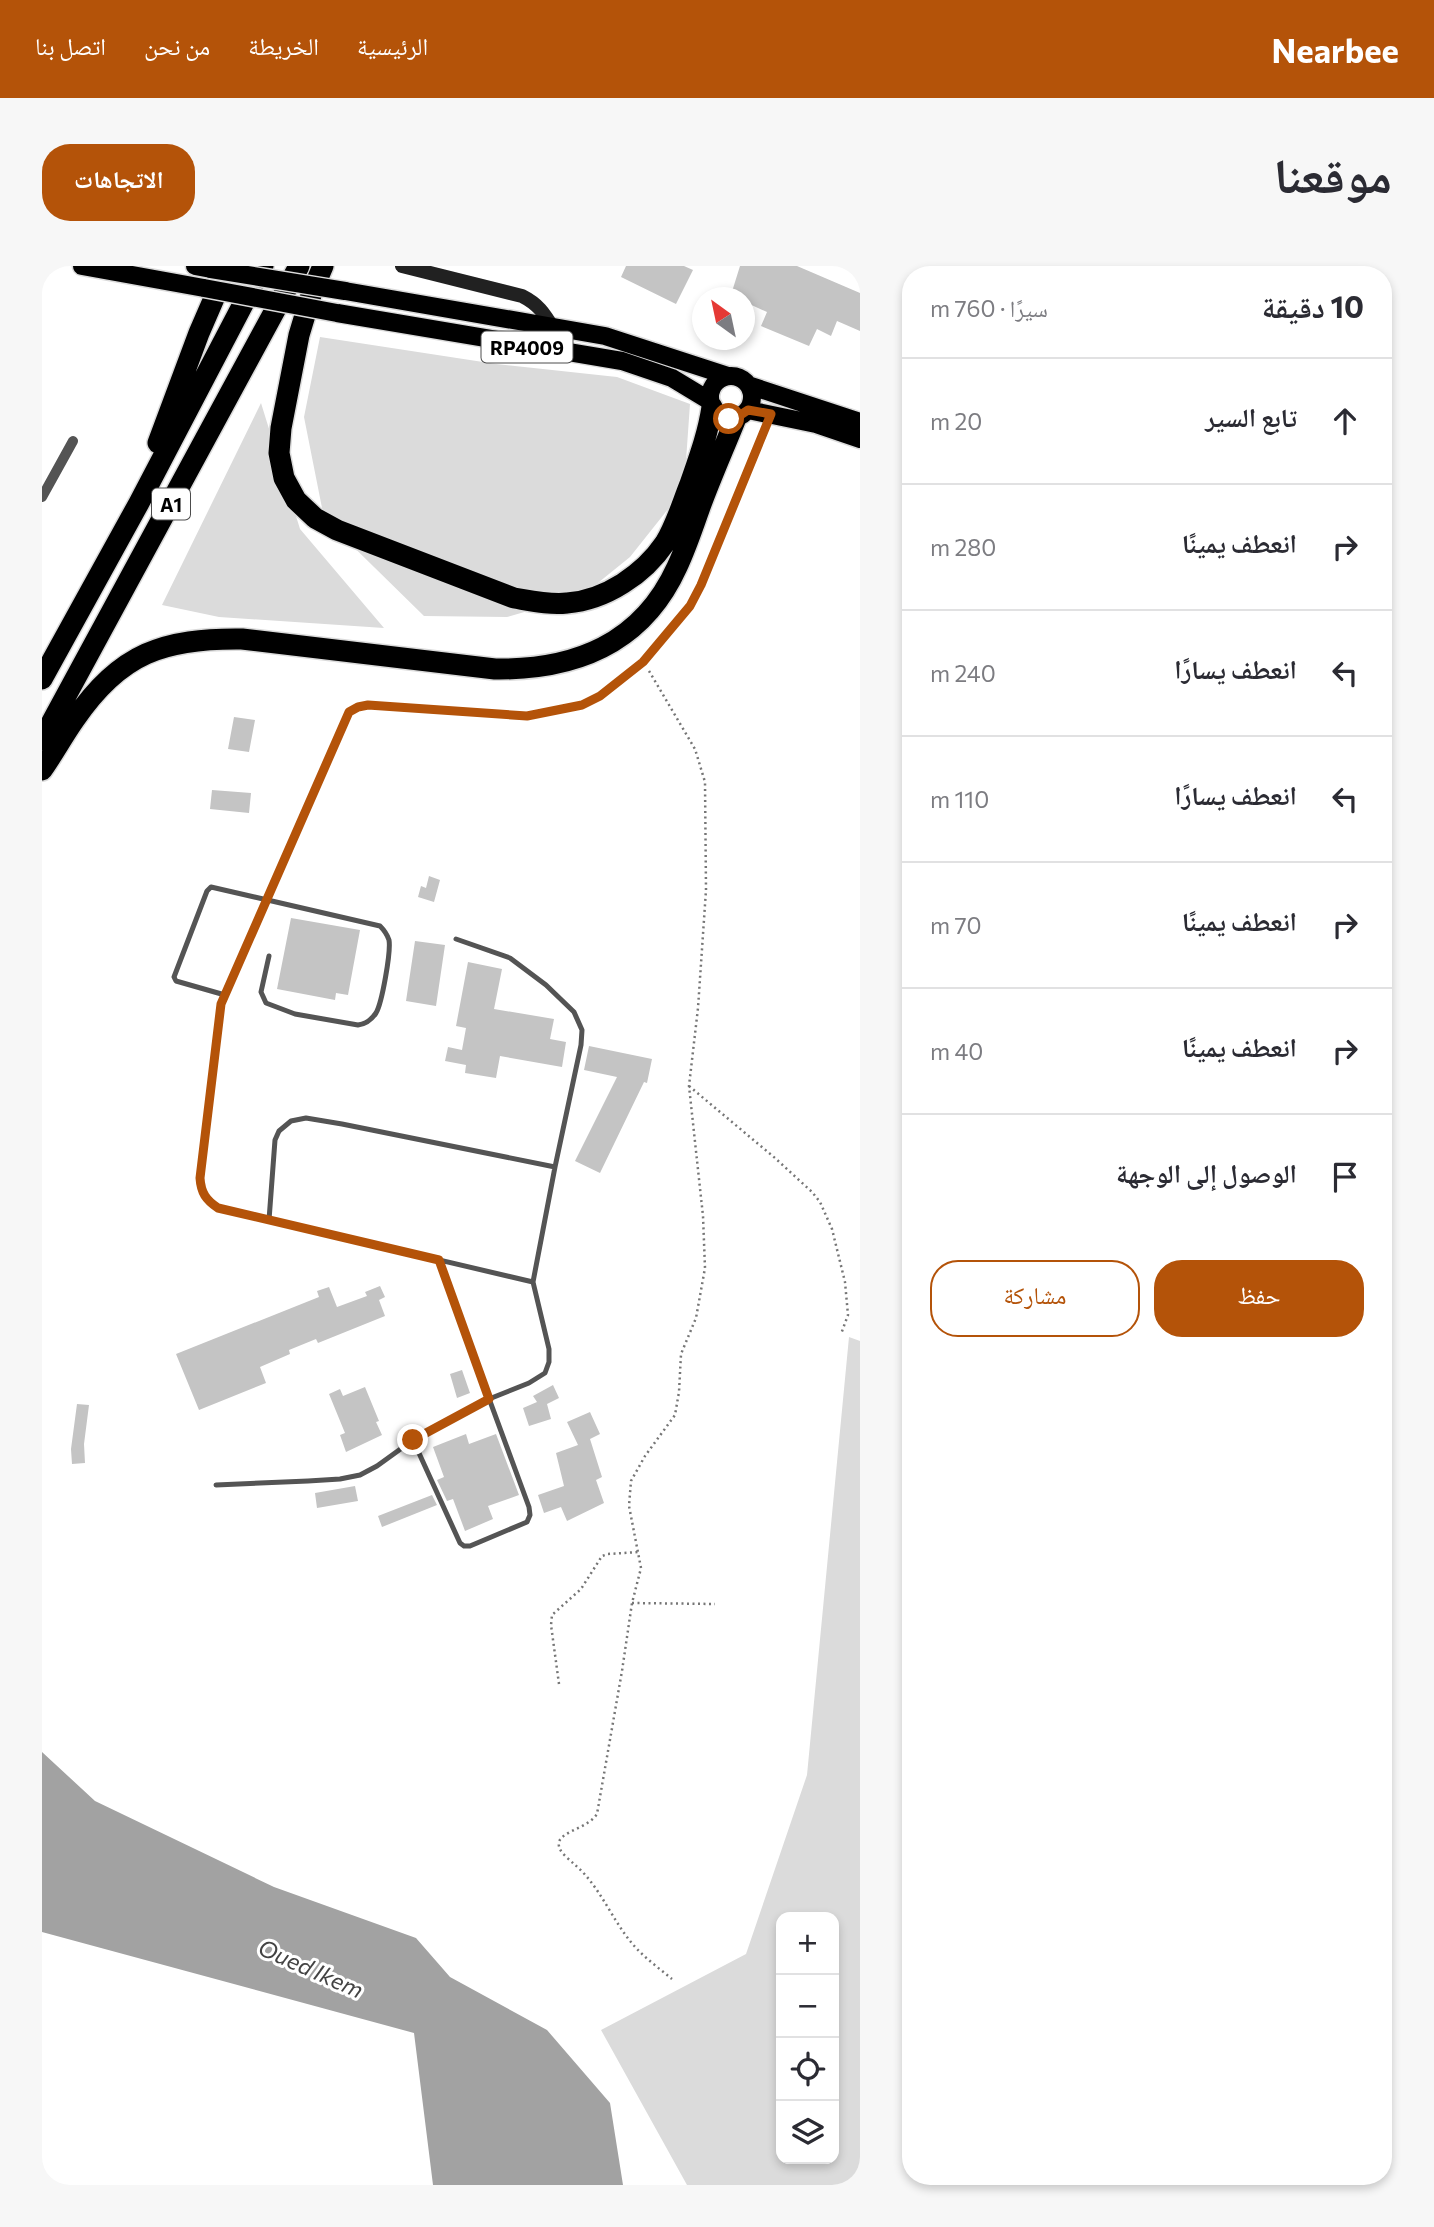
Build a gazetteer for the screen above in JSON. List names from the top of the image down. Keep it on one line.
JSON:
{"streets":{"highway":["A1"],"main road":["RP4009"]},"water":["Oued Ikem"],"north":"top left","page":{"header":"Nearbee","nav":["الرئيسية","الخريطة","من نحن","اتصل بنا"],"title":"موقعنا","buttons":["الاتجاهات",["حفظ","مشاركة"]],"heading":["10 دقيقة","سيرًا · 760 m"],"list":[["تابع السير","20 m"],["انعطف يمينًا","280 m"],["انعطف يسارًا","240 m"],["انعطف يسارًا","110 m"],["انعطف يمينًا","70 m"],["انعطف يمينًا","40 m"],"الوصول إلى الوجهة"],"map_buttons":["+","−"]}}
